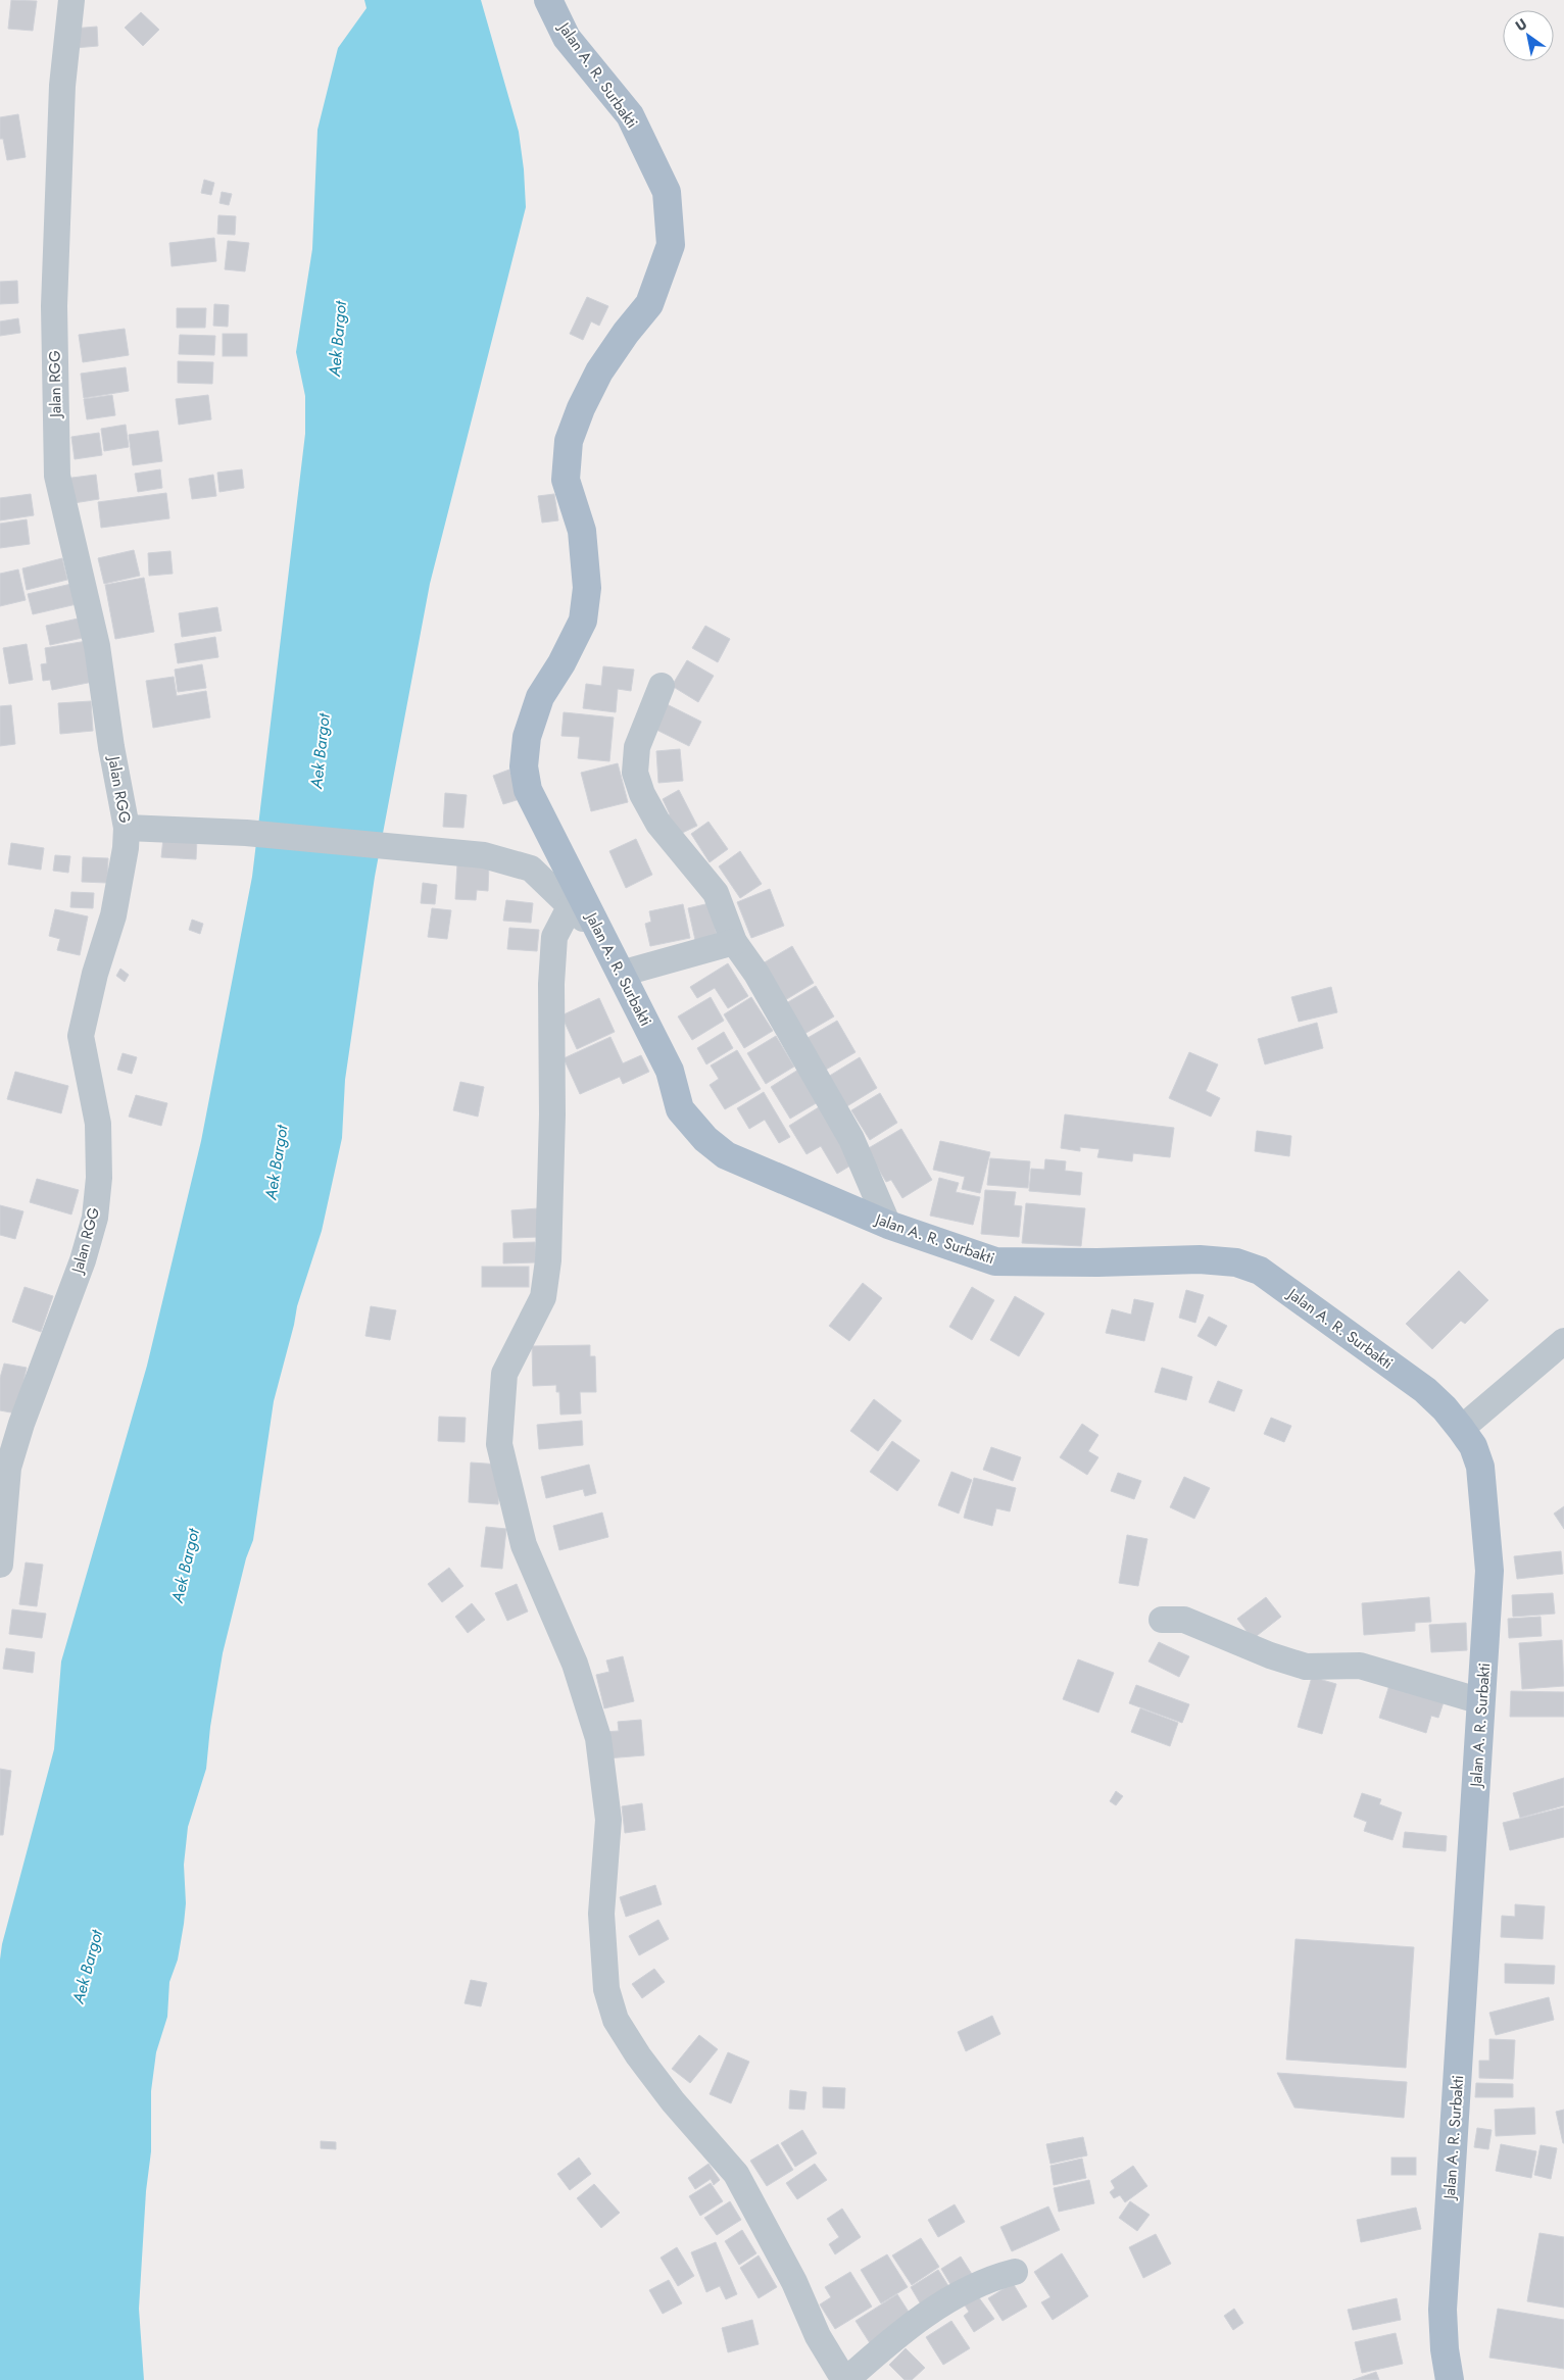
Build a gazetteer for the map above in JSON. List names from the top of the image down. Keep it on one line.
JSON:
{"streets":{"main road":["Jalan A. R. Surbakti"],"street":["Jalan RGG"]},"water":["Aek Bargot"],"north":"top left"}
